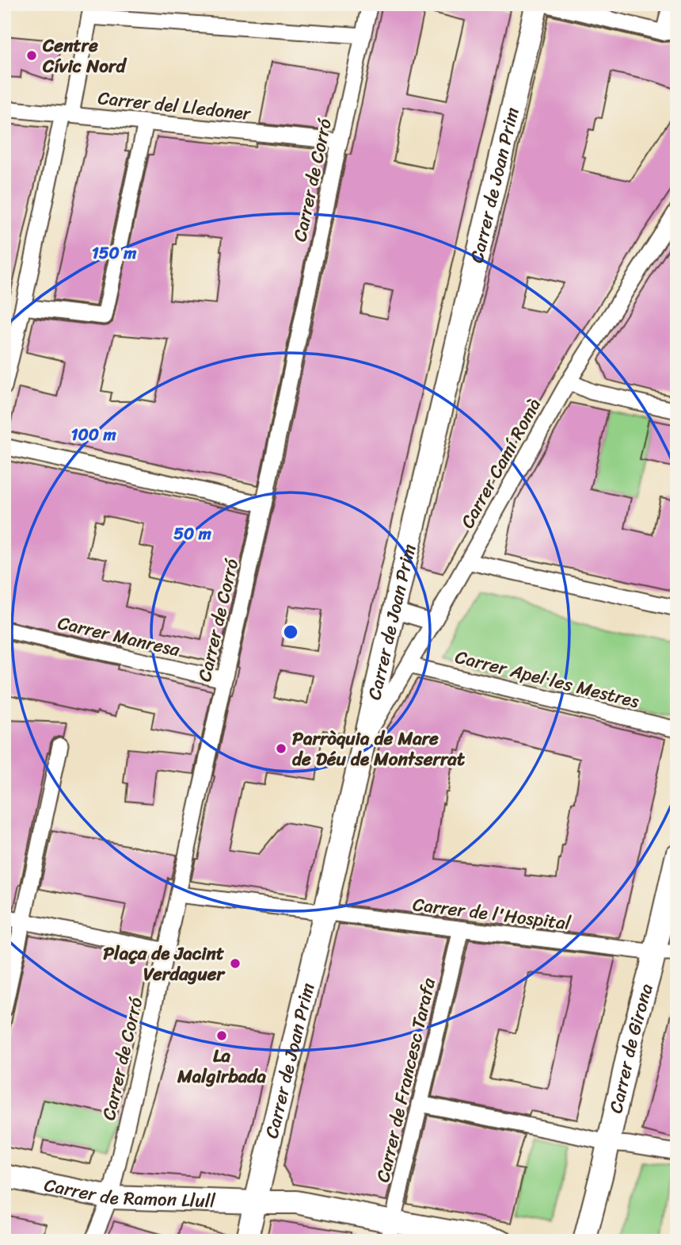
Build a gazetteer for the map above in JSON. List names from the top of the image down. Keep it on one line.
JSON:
{"streets":{"street":["Carrer del Lledoner","Carrer de Corró","Carrer de Joan Prim","Carrer Camí Romà","Carrer Manresa","Carrer Apel·les Mestres","Carrer de l'Hospital","Carrer de Girona","Carrer de Francesc Tarafa","Carrer de Ramon Llull"]},"crossings":[["Carrer del Lledoner","Carrer de Corró"],["Carrer de Corró","Carrer Manresa"],["Carrer de Corró","Carrer de l'Hospital"],["Carrer de Corró","Carrer de Ramon Llull"],["Carrer de Joan Prim","Carrer Camí Romà"],["Carrer de Joan Prim","Carrer de l'Hospital"],["Carrer de Joan Prim","Carrer de Ramon Llull"],["Carrer Camí Romà","Carrer Apel·les Mestres"],["Carrer de l'Hospital","Carrer de Girona"],["Carrer de l'Hospital","Carrer de Francesc Tarafa"],["Carrer de Francesc Tarafa","Carrer de Ramon Llull"]],"places":["Centre Cívic Nord","Parròquia de Mare de Déu de Montserrat","Plaça de Jacint Verdaguer","La Malgirbada"],"rings":["150 m","100 m","50 m"]}
